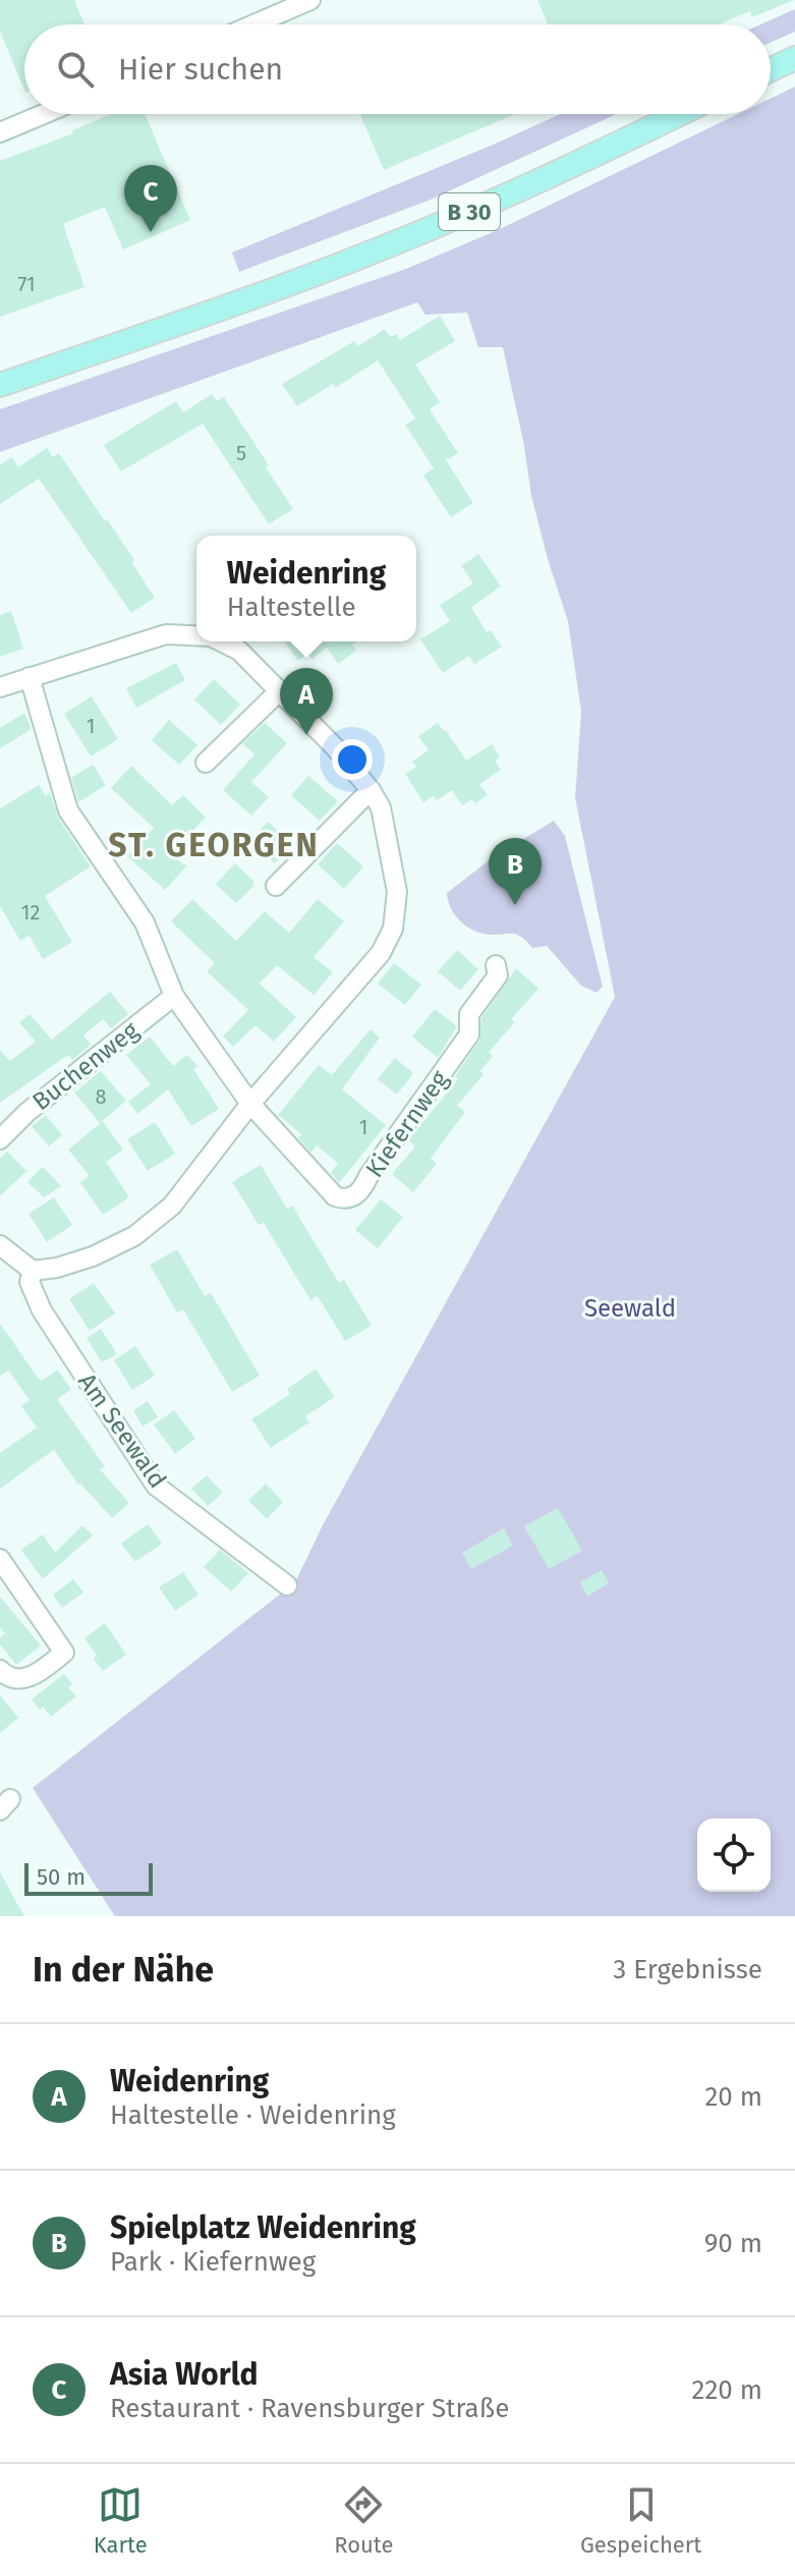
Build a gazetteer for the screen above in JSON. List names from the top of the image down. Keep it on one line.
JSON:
{"streets":{"main road":["B 30"],"street":["Buchenweg","Kiefernweg","Am Seewald"]},"districts":["ST. GEORGEN"],"parks":["Seewald"],"house_numbers":["71","5","1","12","8","1"],"scale_bar":"50 m","page":{"search":"Hier suchen","pins":["C","A","B"],"popup":["Weidenring","Haltestelle"],"scale":"50 m","heading":["In der Nähe","3 Ergebnisse"],"list":[{"mark":"A","name":"Weidenring","note":"Haltestelle · Weidenring","value":"20 m"},{"mark":"B","name":"Spielplatz Weidenring","note":"Park · Kiefernweg","value":"90 m"},{"mark":"C","name":"Asia World","note":"Restaurant · Ravensburger Straße","value":"220 m"}],"nav":["Karte","Route","Gespeichert"]}}
